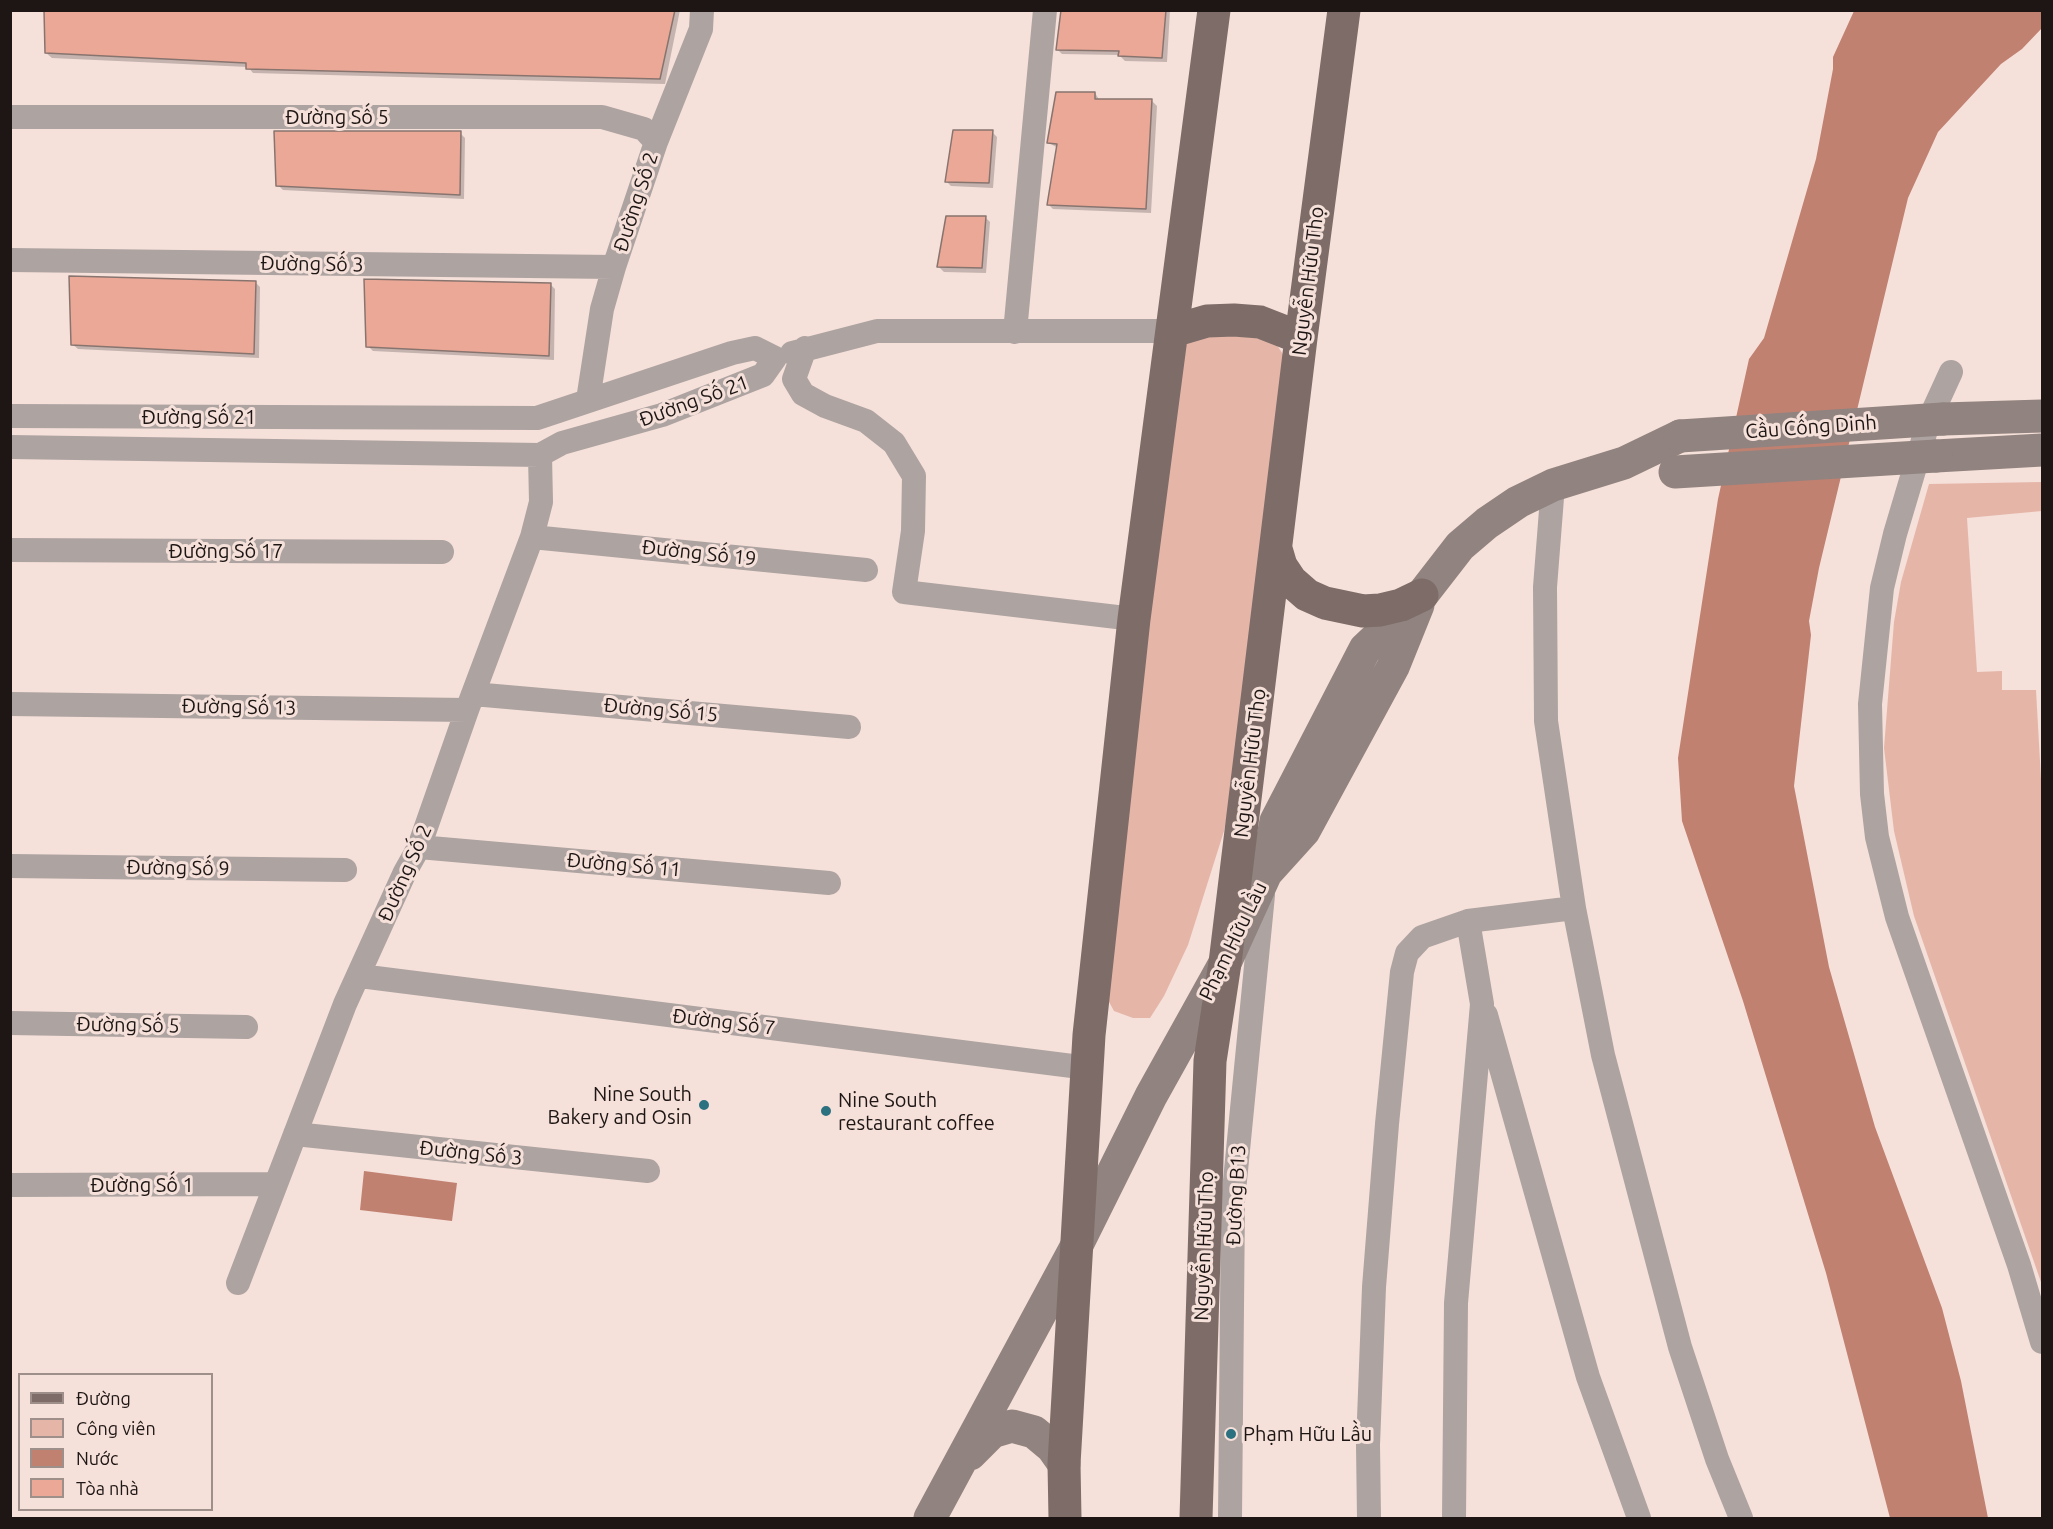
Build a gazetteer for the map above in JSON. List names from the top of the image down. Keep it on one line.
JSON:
{"streets":{"main road":["Nguyễn Hữu Thọ","Cầu Cống Dinh","Phạm Hữu Lầu"],"street":["Đường Số 5","Đường Số 2","Đường Số 3","Đường Số 21","Đường Số 17","Đường Số 19","Đường Số 13","Đường Số 15","Đường Số 11","Đường Số 9","Đường Số 7","Đường Số 1","Đường B13"]},"crossings":[["Đường Số 5","Đường Số 2"],["Đường Số 2","Đường Số 3"],["Đường Số 2","Đường Số 21"],["Đường Số 2","Đường Số 19"],["Đường Số 2","Đường Số 13"],["Đường Số 2","Đường Số 15"],["Đường Số 2","Đường Số 11"],["Đường Số 2","Đường Số 7"],["Đường Số 2","Đường Số 1"],["Nguyễn Hữu Thọ","Phạm Hữu Lầu"],["Cầu Cống Dinh","Phạm Hữu Lầu"],["Đường Số 13","Đường Số 15"],["Phạm Hữu Lầu","Đường B13"]],"places":["Nine South Bakery and Osin","Nine South restaurant coffee","Phạm Hữu Lầu"],"legend":["Đường","Công viên","Nước","Tòa nhà"]}
